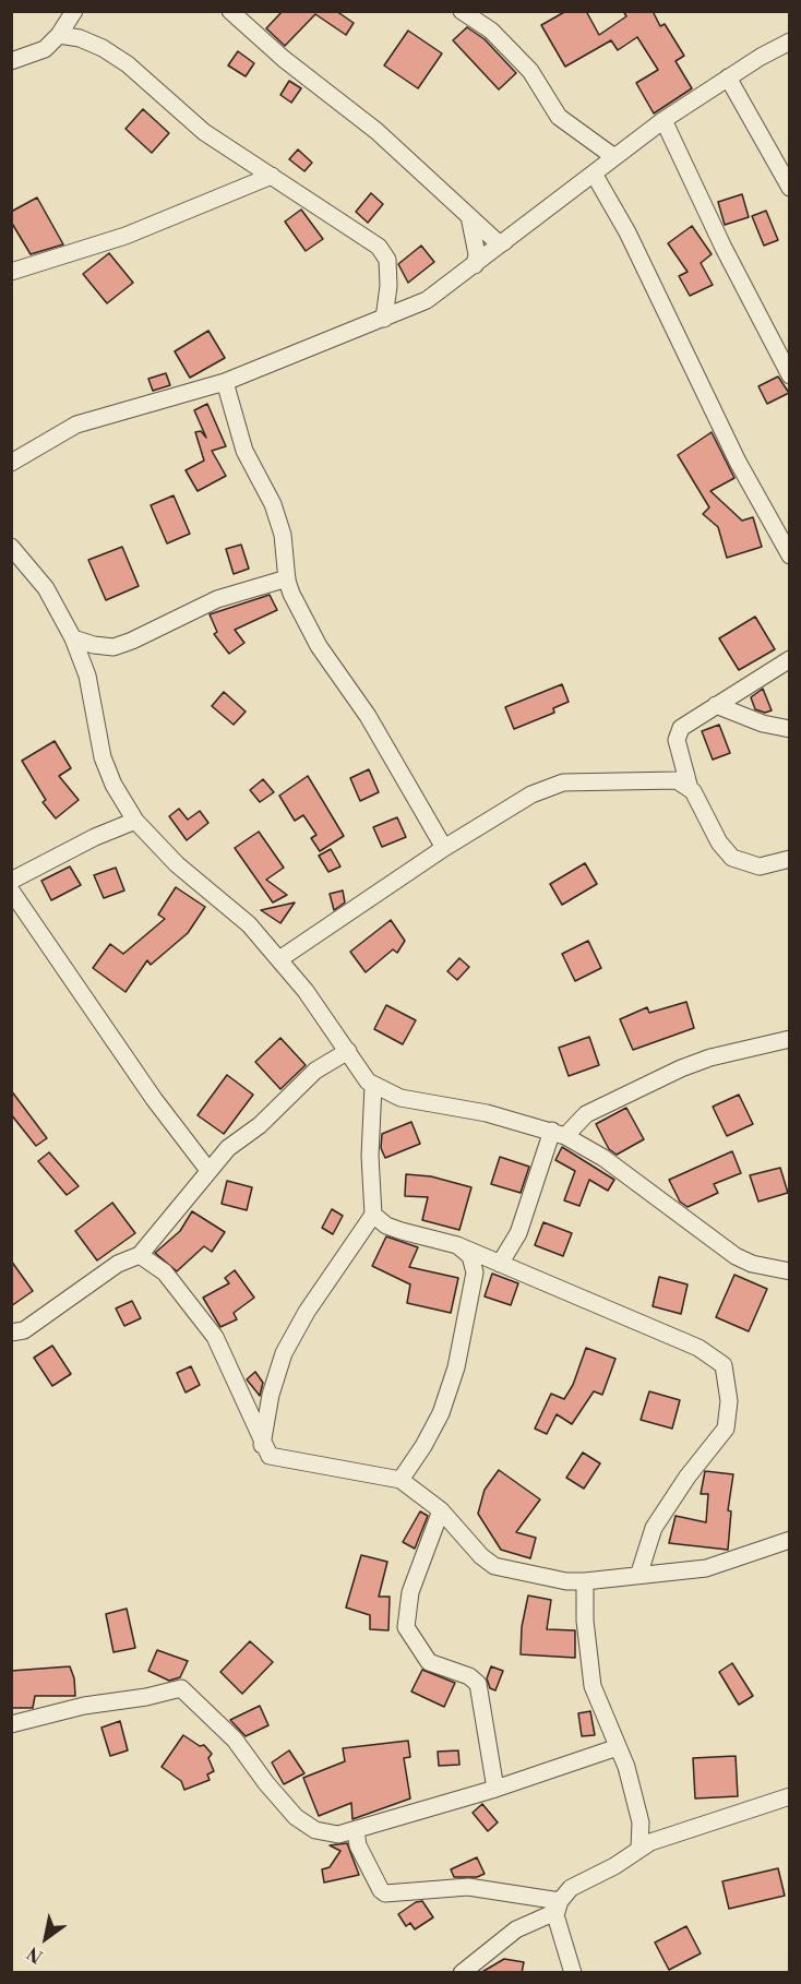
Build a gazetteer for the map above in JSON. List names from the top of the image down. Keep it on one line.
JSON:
{"north":"bottom left"}
